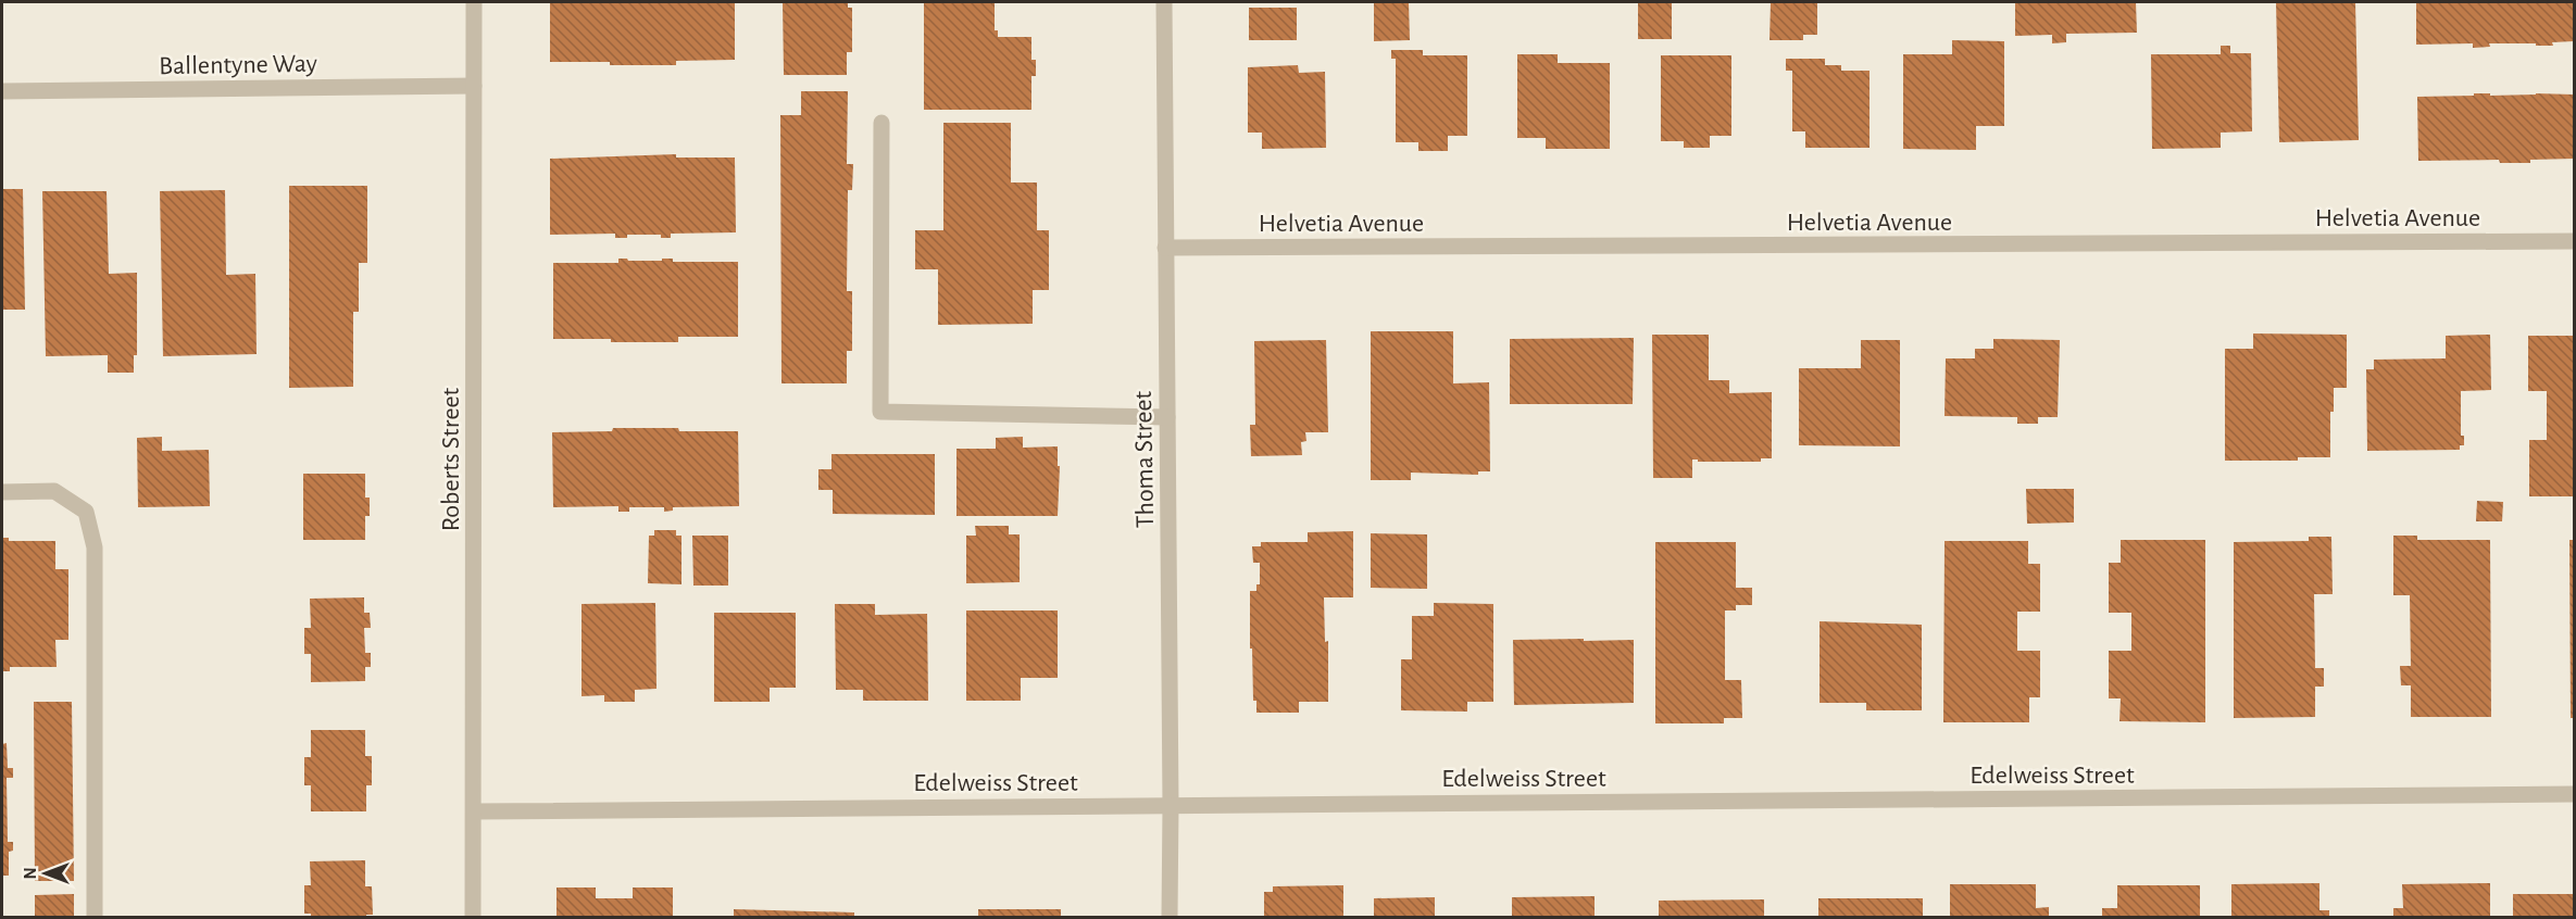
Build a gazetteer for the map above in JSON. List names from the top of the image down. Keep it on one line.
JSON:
{"streets":{"street":["Ballentyne Way","Helvetia Avenue","Roberts Street","Thoma Street","Edelweiss Street"]},"crossings":[["Ballentyne Way","Roberts Street"],["Helvetia Avenue","Thoma Street"],["Roberts Street","Edelweiss Street"],["Thoma Street","Edelweiss Street"]],"north":"left"}
